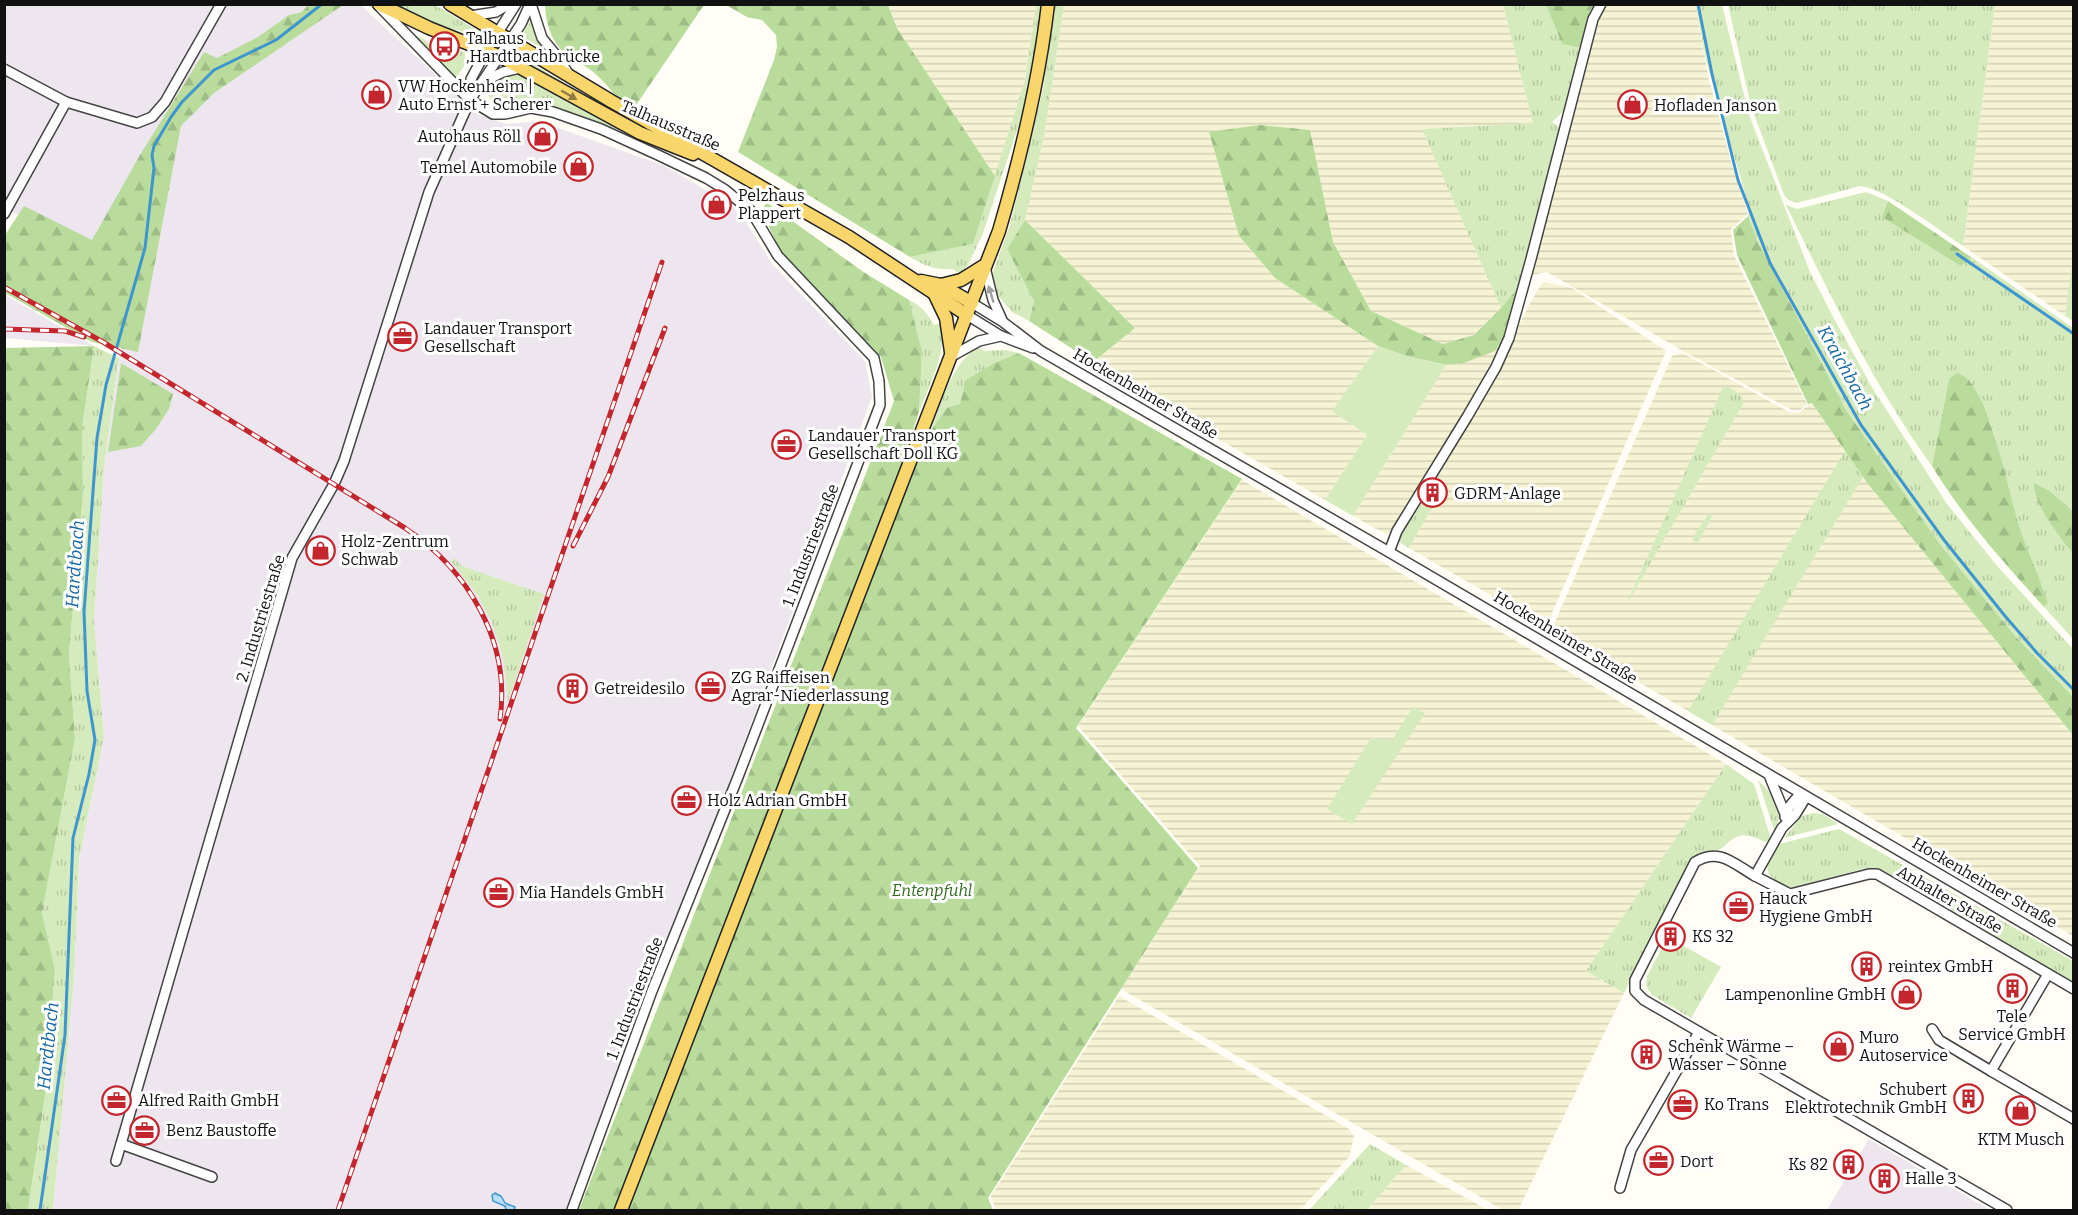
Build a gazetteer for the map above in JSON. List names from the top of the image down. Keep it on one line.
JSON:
{"streets":{"main road":["Talhausstraße","Hockenheimer Straße"],"street":["1. Industriestraße","2. Industriestraße","Anhalter Straße"]},"crossings":[["Talhausstraße","Hockenheimer Straße"],["Talhausstraße","1. Industriestraße"],["Talhausstraße","2. Industriestraße"],["1. Industriestraße","2. Industriestraße"]],"water":["Kraichbach","Hardtbach"],"parks":["Entenpfuhl"],"places":{"bus stop":["Talhaus ,Hardtbachbrücke"],"shop":["VW Hockenheim | Auto Ernst + Scherer","Hofladen Janson","Autohaus Röll","Temel Automobile","Pelzhaus Plappert","Holz-Zentrum Schwab","Lampenonline GmbH","Muro Autoservice","KTM Musch"],"office":["Landauer Transport Gesellschaft","Landauer Transport Gesellschaft Doll KG","ZG Raiffeisen Agrar-Niederlassung","Holz Adrian GmbH","Mia Handels GmbH","Hauck Hygiene GmbH","Alfred Raith GmbH","Ko Trans","Benz Baustoffe","Dort"],"building":["GDRM-Anlage","Getreidesilo","KS 32","reintex GmbH","Tele Service GmbH","Schenk Wärme – Wasser – Sonne","Schubert Elektrotechnik GmbH","Ks 82","Halle 3"]}}
